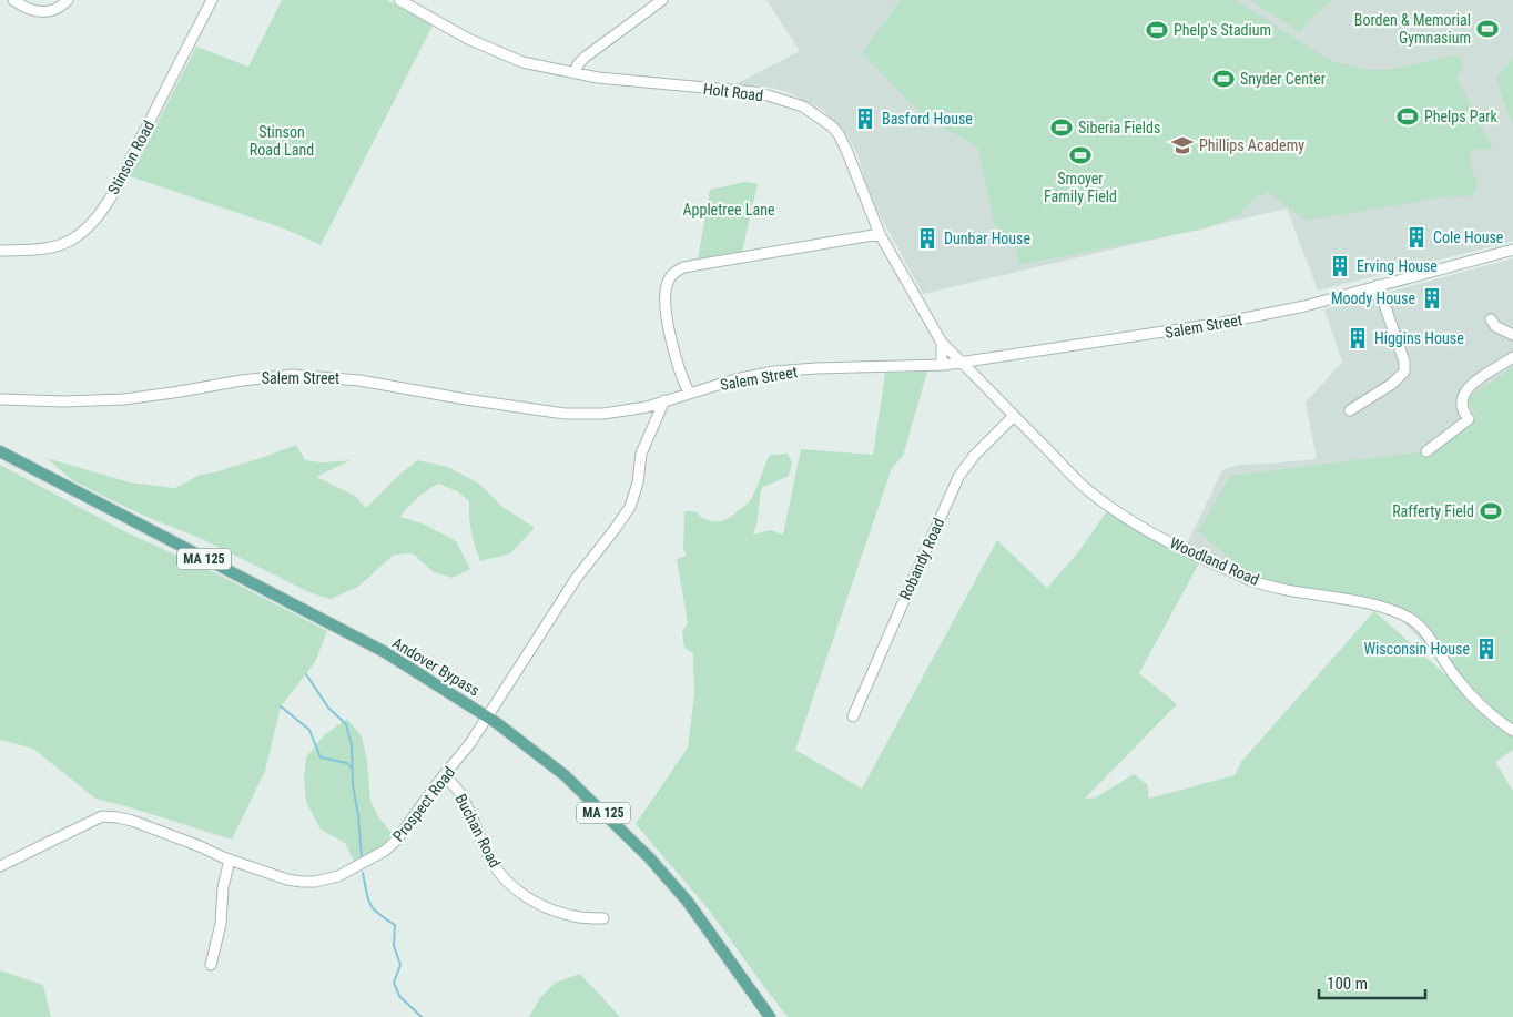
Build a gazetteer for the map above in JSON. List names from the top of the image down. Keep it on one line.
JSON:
{"streets":{"main road":["MA 125","Andover Bypass"],"street":["Holt Road","Stinson Road","Salem Street","Robandy Road","Woodland Road","Prospect Road","Buchan Road"]},"crossings":[["Holt Road","Salem Street"],["Holt Road","Woodland Road"],["Salem Street","Woodland Road"],["Salem Street","Prospect Road"],["Robandy Road","Woodland Road"],["Andover Bypass","Prospect Road"],["Prospect Road","Buchan Road"]],"parks":["Stinson Road Land","Appletree Lane"],"places":{"sports":["Borden & Memorial Gymnasium","Phelp's Stadium","Snyder Center","Phelps Park","Siberia Fields","Smoyer Family Field","Rafferty Field"],"building":["Basford House","Cole House","Dunbar House","Erving House","Moody House","Higgins House","Wisconsin House"],"school or university":["Phillips Academy"]},"scale_bar":"100 m"}
